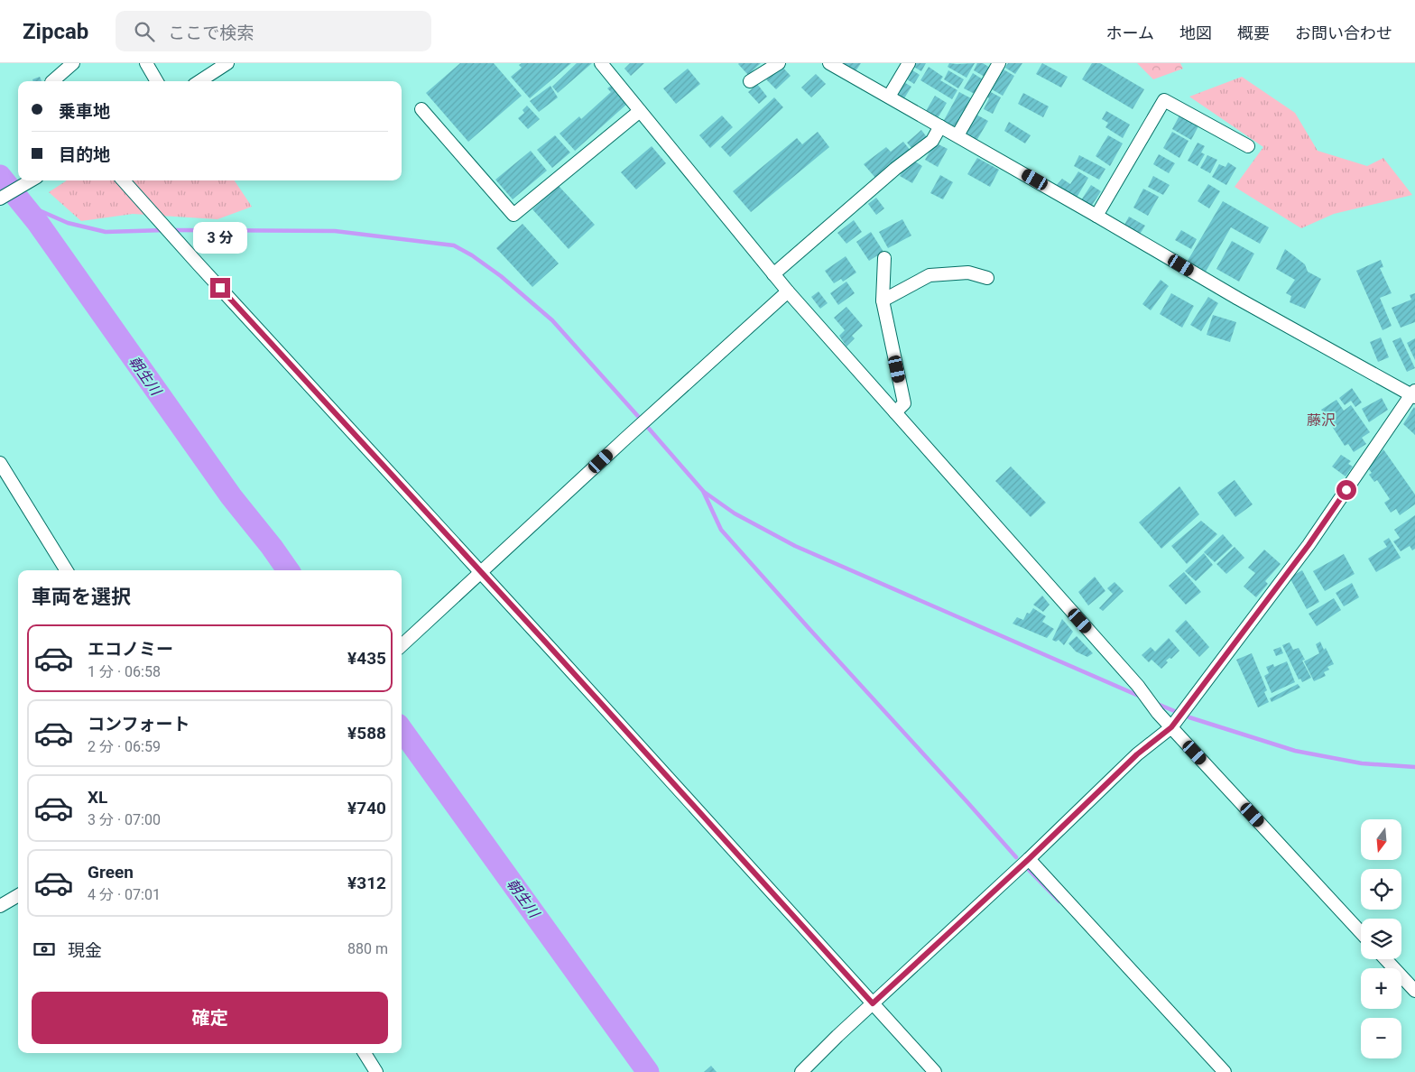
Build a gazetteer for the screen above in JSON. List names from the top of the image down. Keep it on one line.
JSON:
{"districts":["藤沢"],"water":["朝生川"],"north":"bottom","page":{"header":"Zipcab","search":"ここで検索","nav":["ホーム","地図","概要","お問い合わせ"],"banner":["乗車地","目的地"],"bubble":"3 分","heading":"車両を選択","list":[{"name":"エコノミー","note":"1 分 · 06:58","value":"¥435"},{"name":"コンフォート","note":"2 分 · 06:59","value":"¥588"},{"name":"XL","note":"3 分 · 07:00","value":"¥740"},{"name":"Green","note":"4 分 · 07:01","value":"¥312"}],"map_buttons":["+","−"],"pay":["現金","880 m"],"buttons":"確定"}}
